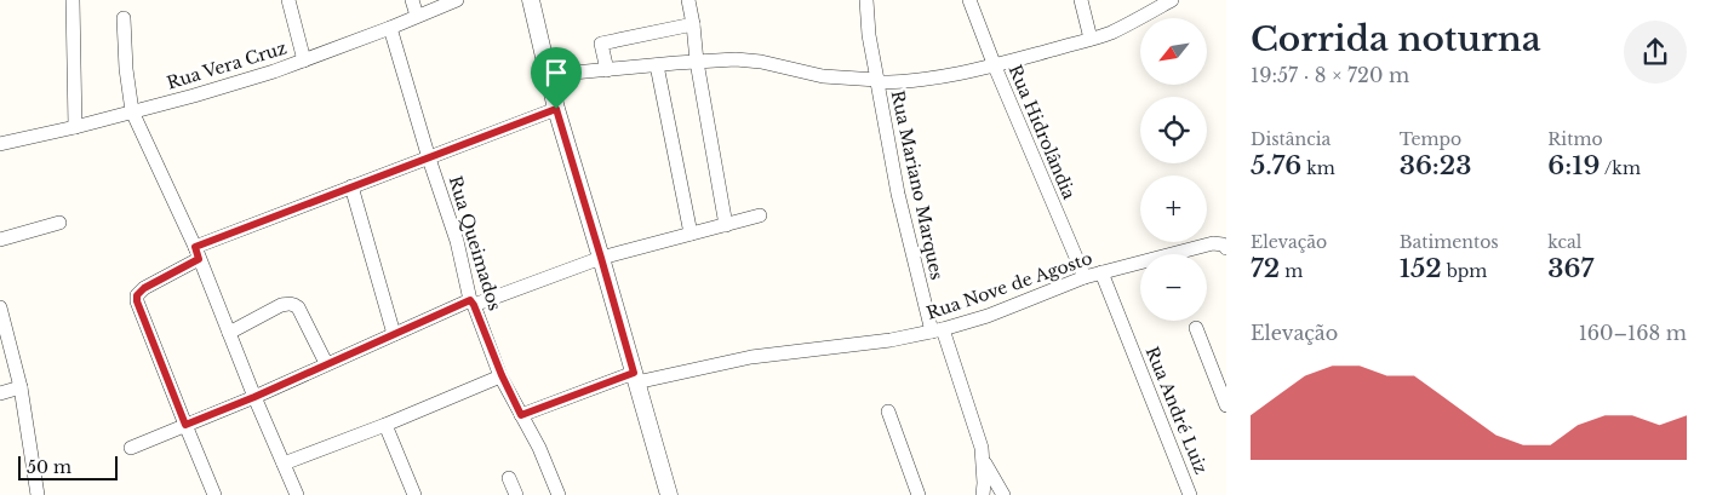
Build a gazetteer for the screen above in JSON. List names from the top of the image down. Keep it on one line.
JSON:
{"streets":{"street":["Rua Vera Cruz","Rua Hidrolândia","Rua Mariano Marques","Rua Queimados","Rua Nove de Agosto","Rua André Luiz"]},"crossings":[["Rua Vera Cruz","Rua Queimados"],["Rua Hidrolândia","Rua Nove de Agosto"],["Rua Mariano Marques","Rua Nove de Agosto"],["Rua Queimados","Rua Nove de Agosto"],["Rua Nove de Agosto","Rua André Luiz"]],"scale_bar":"50 m","north":"bottom left","page":{"heading":["Corrida noturna","19:57 · 8 × 720 m"],"map_buttons":["+","−"],"stats":[["Distância","5.76 km"],["Tempo","36:23"],["Ritmo","6:19 /km"],["Elevação","72 m"],["Batimentos","152 bpm"],["kcal","367"]],"chart":["Elevação","160–168 m"],"scale":"50 m"}}
